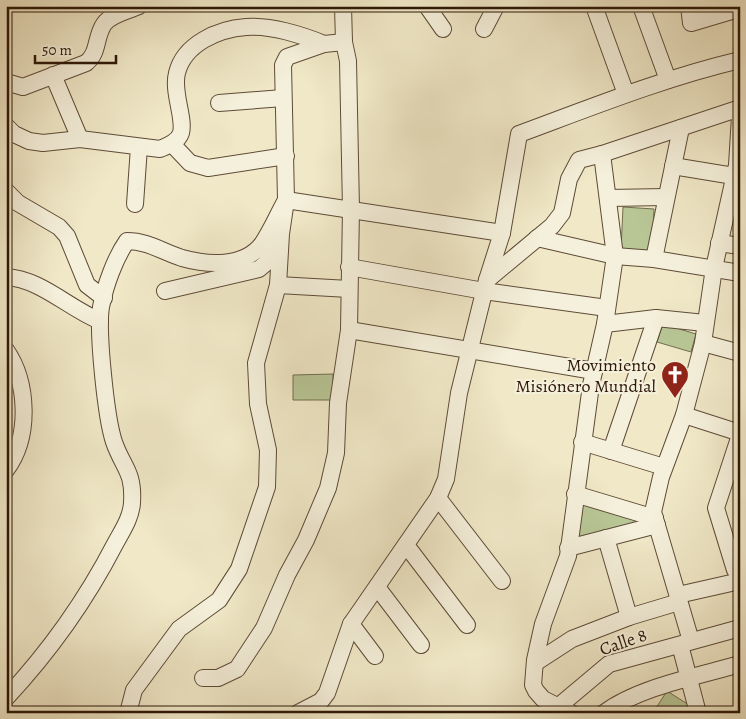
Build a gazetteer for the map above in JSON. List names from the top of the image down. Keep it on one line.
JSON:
{"streets":{"street":["Calle 8"]},"places":{"church":["Movimiento Misiónero Mundial"]},"scale_bar":"50 m"}
